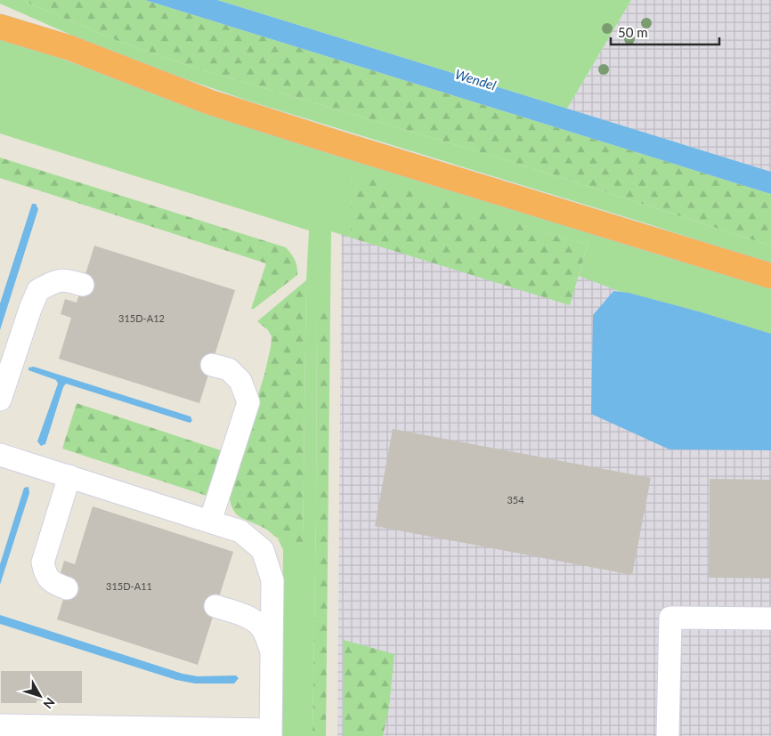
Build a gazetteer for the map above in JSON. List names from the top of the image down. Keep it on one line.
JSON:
{"water":["Wendel"],"house_numbers":["315D-A12","354","315D-A11"],"scale_bar":"50 m","north":"bottom right"}
